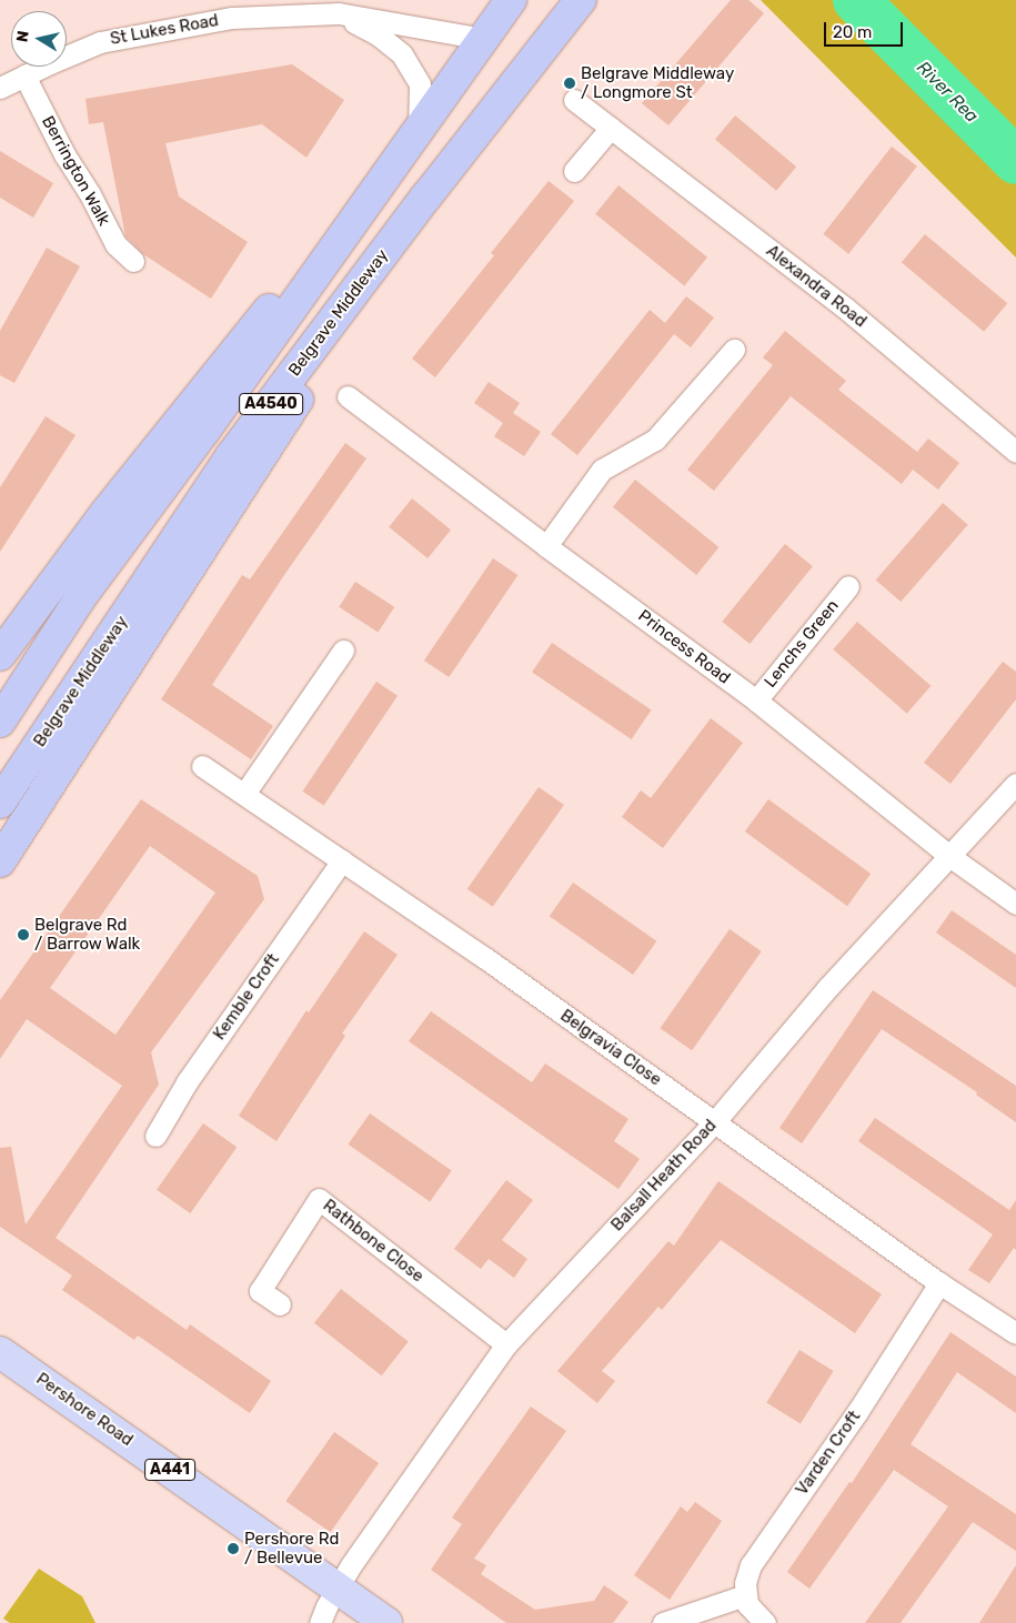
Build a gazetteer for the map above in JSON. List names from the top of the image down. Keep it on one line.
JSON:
{"streets":{"highway":["Belgrave Middleway","A4540"],"main road":["Pershore Road","A441"],"street":["St Lukes Road","Berrington Walk","Alexandra Road","Lenchs Green","Princess Road","Kemble Croft","Belgravia Close","Balsall Heath Road","Rathbone Close","Varden Croft"]},"crossings":[["St Lukes Road","Berrington Walk"],["St Lukes Road","A4540"],["Lenchs Green","Princess Road"],["Princess Road","Balsall Heath Road"],["Kemble Croft","Belgravia Close"],["Belgravia Close","Balsall Heath Road"],["Belgravia Close","Varden Croft"],["Balsall Heath Road","Rathbone Close"],["Balsall Heath Road","Pershore Road"]],"water":["River Rea"],"places":["Belgrave Middleway / Longmore St","Belgrave Rd / Barrow Walk","Pershore Rd / Bellevue"],"scale_bar":"20 m","north":"left"}
